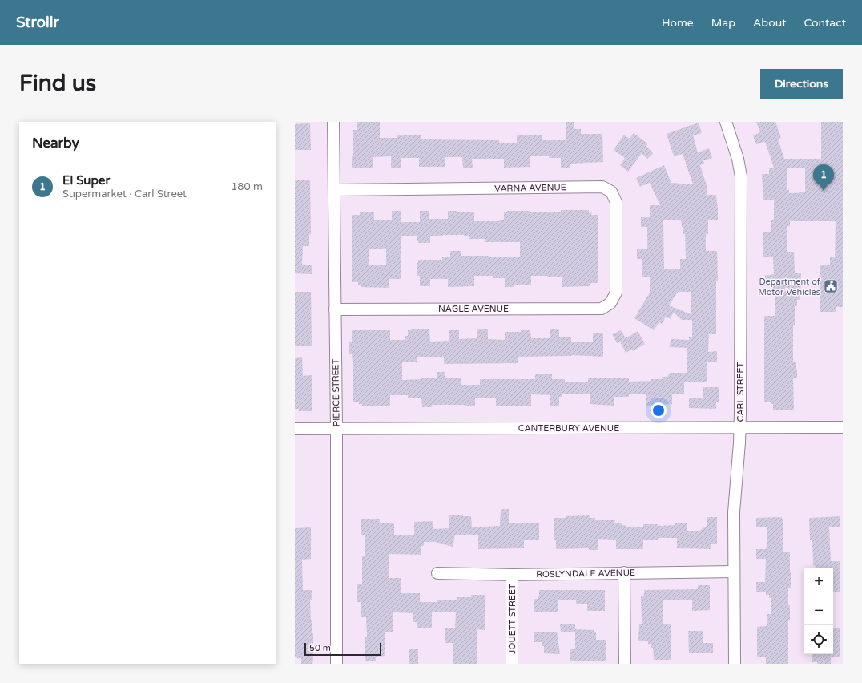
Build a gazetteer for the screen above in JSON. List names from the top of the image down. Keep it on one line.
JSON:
{"streets":{"street":["VARNA AVENUE","NAGLE AVENUE","CARL STREET","PIERCE STREET","CANTERBURY AVENUE","ROSLYNDALE AVENUE","JOUETT STREET"]},"crossings":[["VARNA AVENUE","NAGLE AVENUE"],["VARNA AVENUE","PIERCE STREET"],["NAGLE AVENUE","PIERCE STREET"],["CARL STREET","CANTERBURY AVENUE"],["CARL STREET","ROSLYNDALE AVENUE"],["PIERCE STREET","CANTERBURY AVENUE"],["ROSLYNDALE AVENUE","JOUETT STREET"]],"places":{"public building":["Department of Motor Vehicles"]},"scale_bar":"50 m","page":{"header":"Strollr","nav":["Home","Map","About","Contact"],"buttons":"Directions","title":"Find us","heading":"Nearby","list":[{"mark":"1","name":"El Super","note":"Supermarket · Carl Street","value":"180 m"}],"pins":"1","map_buttons":["+","−"],"scale":"50 m"}}
